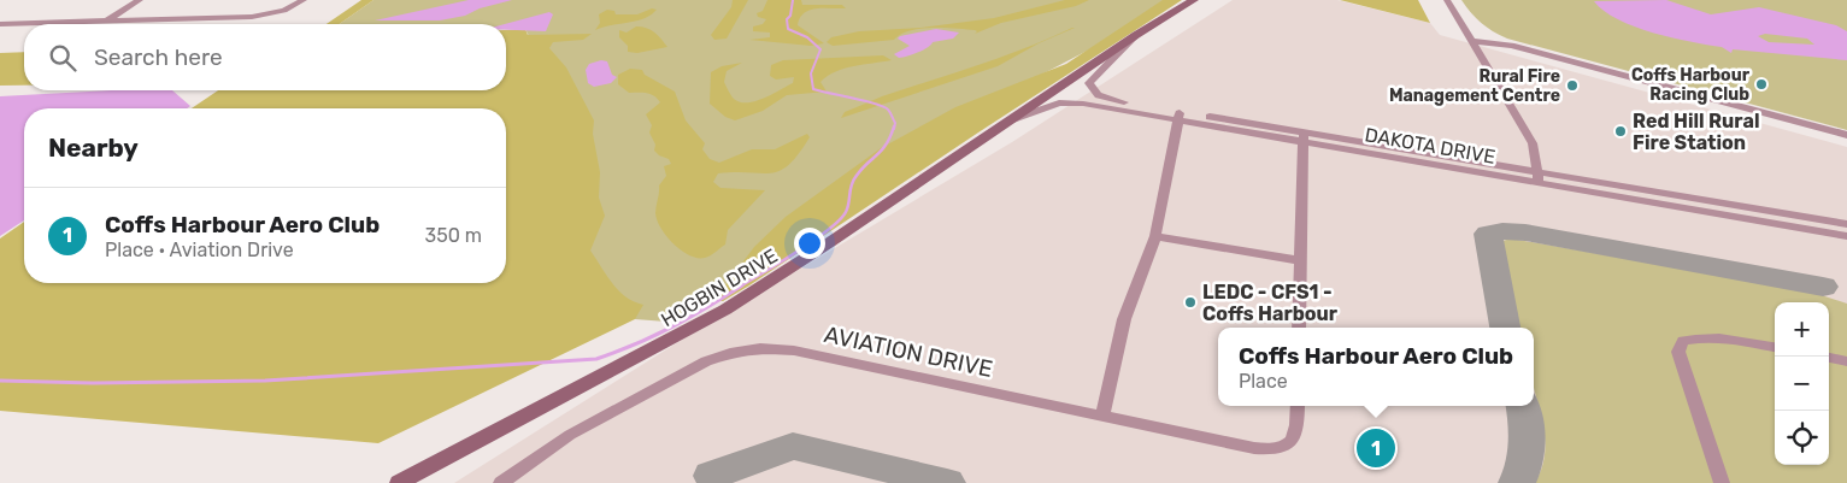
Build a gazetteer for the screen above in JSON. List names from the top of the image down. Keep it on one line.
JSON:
{"streets":{"main road":["HOGBIN DRIVE"],"street":["DAKOTA DRIVE","AVIATION DRIVE"]},"crossings":[["DAKOTA DRIVE","HOGBIN DRIVE"]],"places":["Coffs Harbour Racing Club","Rural Fire Management Centre","Red Hill Rural Fire Station","LEDC - CFS1 - Coffs Harbour"],"page":{"search":"Search here","heading":"Nearby","list":[{"mark":"1","name":"Coffs Harbour Aero Club","note":"Place · Aviation Drive","value":"350 m"}],"map_buttons":["+","−"],"popup":["Coffs Harbour Aero Club","Place"],"pins":"1"}}
